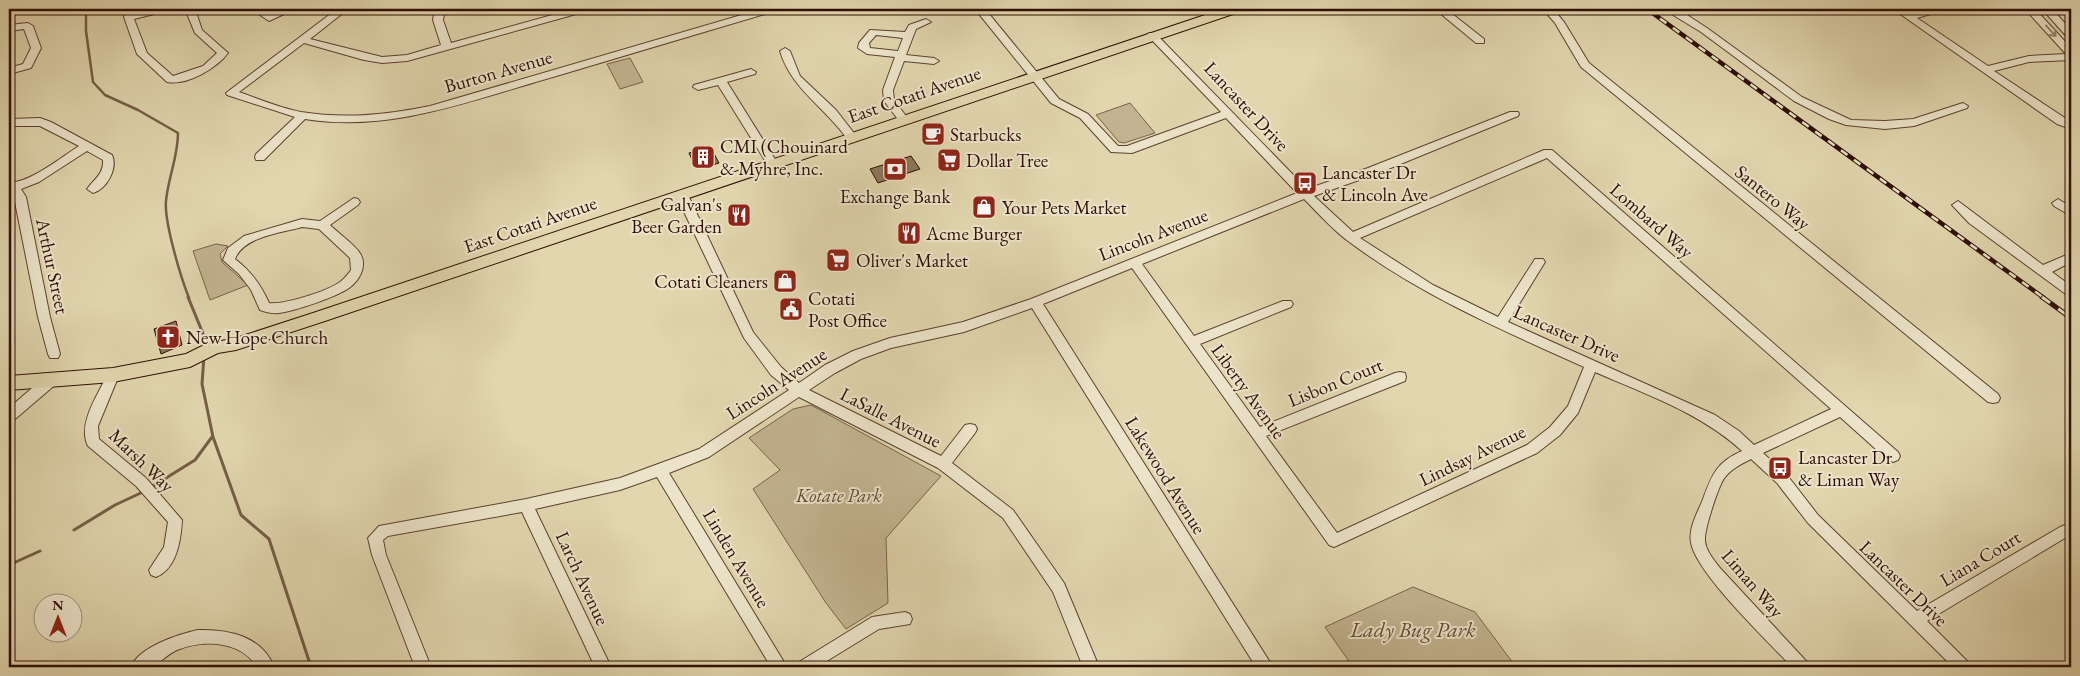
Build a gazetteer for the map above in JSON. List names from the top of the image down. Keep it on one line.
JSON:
{"streets":{"main road":["East Cotati Avenue"],"street":["Burton Avenue","Lancaster Drive","Santero Way","Lombard Way","Lincoln Avenue","Arthur Street","Lisbon Court","Liberty Avenue","LaSalle Avenue","Lindsay Avenue","Marsh Way","Lakewood Avenue","Linden Avenue","Liana Court","Larch Avenue","Liman Way"]},"crossings":[["East Cotati Avenue","Lancaster Drive"],["East Cotati Avenue","LaSalle Avenue"],["East Cotati Avenue","Marsh Way"],["Lancaster Drive","Lombard Way"],["Lancaster Drive","Lincoln Avenue"],["Lancaster Drive","Lindsay Avenue"],["Lancaster Drive","Liana Court"],["Lancaster Drive","Liman Way"],["Lombard Way","Liman Way"],["Lincoln Avenue","Liberty Avenue"],["Lincoln Avenue","LaSalle Avenue"],["Lincoln Avenue","Lakewood Avenue"],["Lincoln Avenue","Linden Avenue"],["Lincoln Avenue","Larch Avenue"],["Lisbon Court","Liberty Avenue"],["Liberty Avenue","Lindsay Avenue"]],"parks":["Kotate Park","Lady Bug Park"],"places":{"cafe":["Starbucks"],"building":["CMI (Chouinard & Myhre, Inc."],"supermarket":["Dollar Tree","Oliver's Market"],"bank":["Exchange Bank"],"bus stop":["Lancaster Dr & Lincoln Ave","Lancaster Dr & Liman Way"],"shop":["Your Pets Market","Cotati Cleaners"],"restaurant":["Galvan's Beer Garden","Acme Burger"],"public building":["Cotati Post Office"],"church":["New Hope Church"]},"north":"top"}
